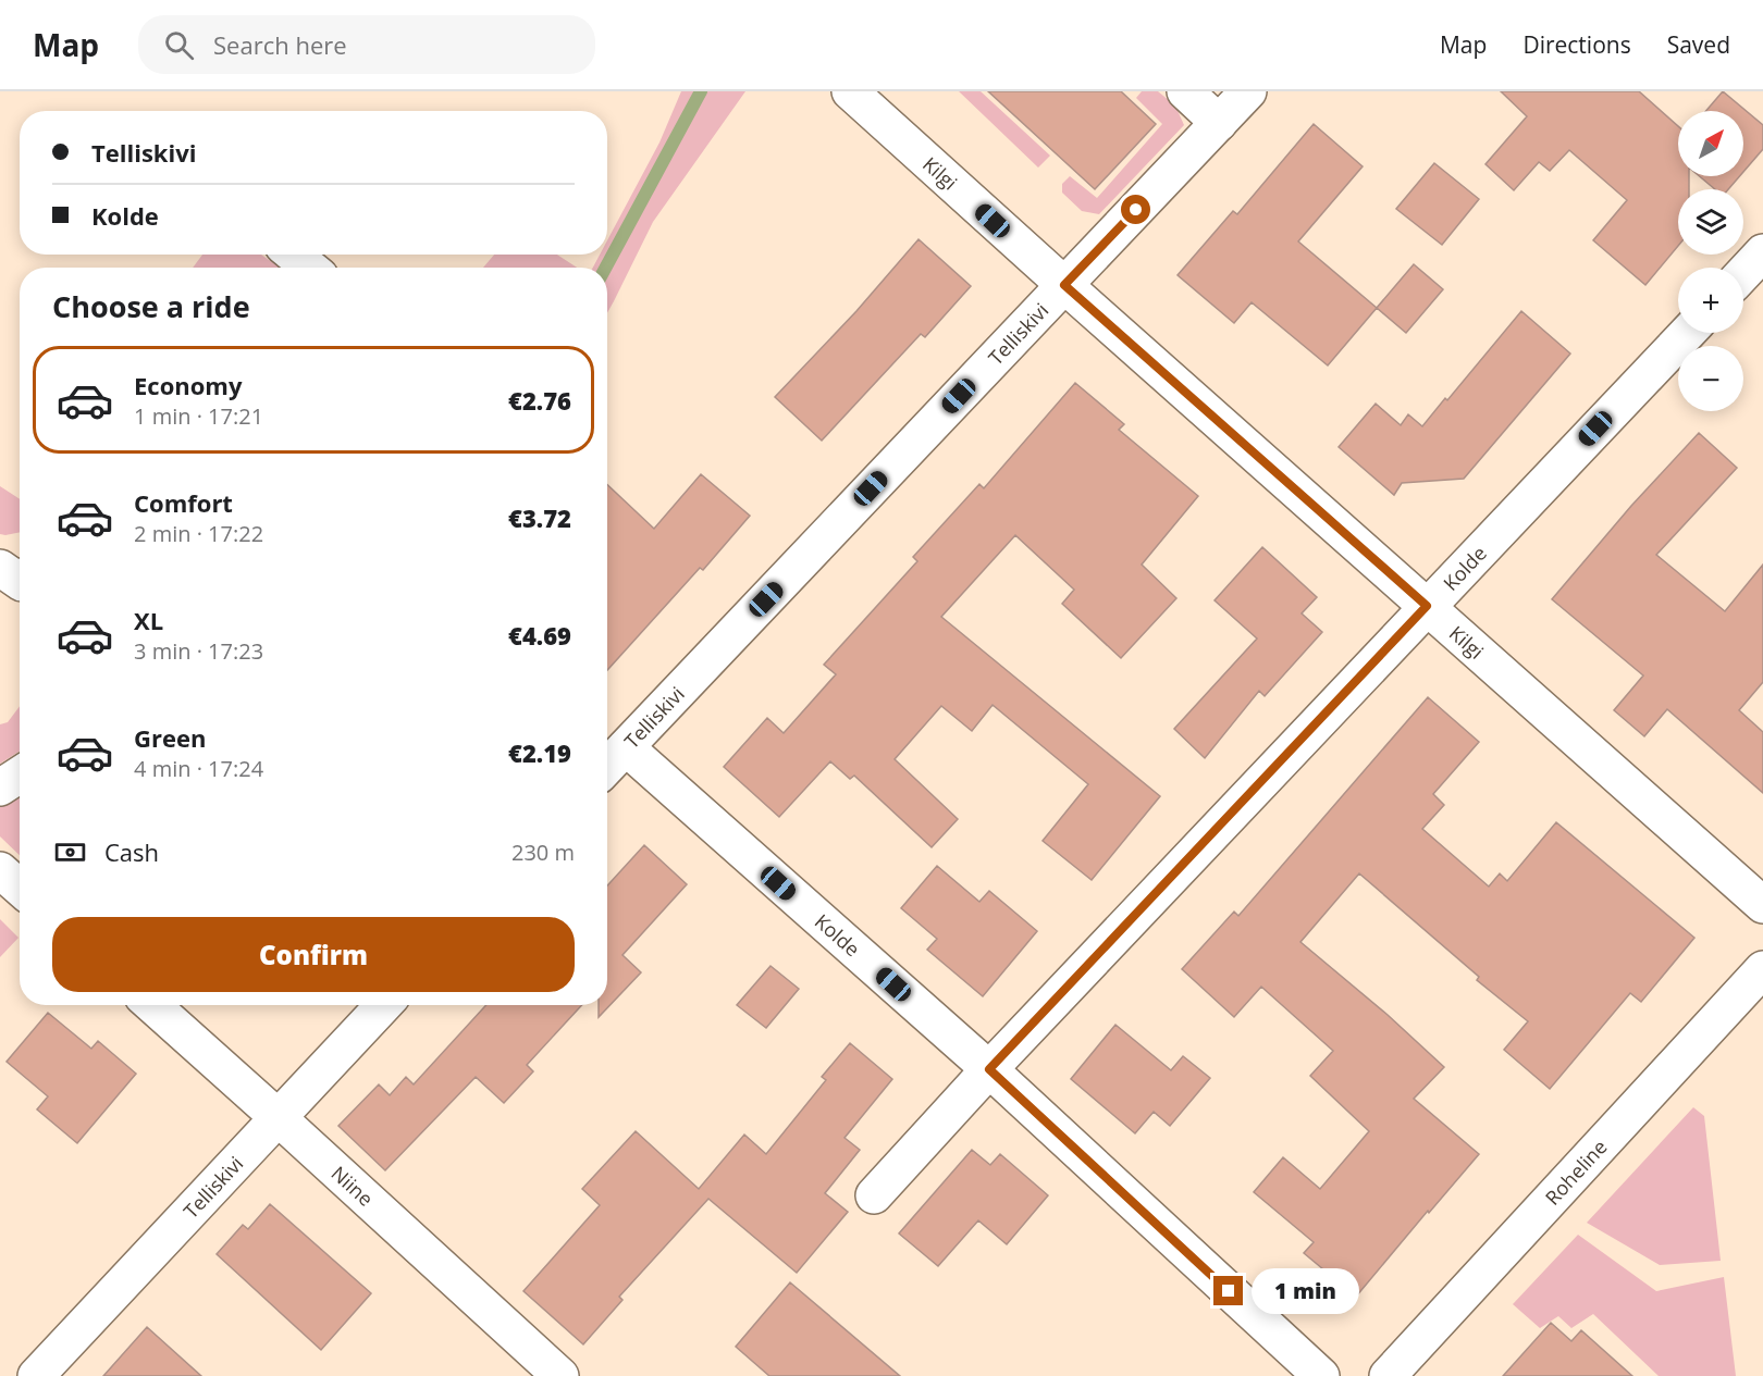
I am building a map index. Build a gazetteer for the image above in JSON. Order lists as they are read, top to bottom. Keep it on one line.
{"streets":{"street":["Kilgi","Telliskivi","Kolde","Roheline","Niine"]},"crossings":[["Kilgi","Telliskivi"],["Kilgi","Kolde"],["Telliskivi","Kolde"],["Telliskivi","Niine"]],"north":"top right","page":{"header":"Map","search":"Search here","nav":["Map","Directions","Saved"],"map_buttons":["+","−"],"banner":["Telliskivi","Kolde"],"heading":"Choose a ride","list":[{"name":"Economy","note":"1 min · 17:21","value":"€2.76"},{"name":"Comfort","note":"2 min · 17:22","value":"€3.72"},{"name":"XL","note":"3 min · 17:23","value":"€4.69"},{"name":"Green","note":"4 min · 17:24","value":"€2.19"}],"pay":["Cash","230 m"],"buttons":"Confirm","bubble":"1 min"}}
